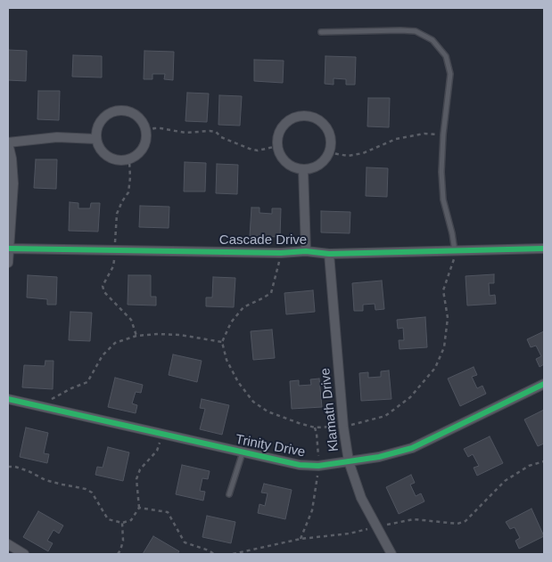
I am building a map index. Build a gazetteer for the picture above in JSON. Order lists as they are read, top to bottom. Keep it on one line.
{"streets":{"street":["Cascade Drive","Klamath Drive","Trinity Drive"]},"crossings":[["Cascade Drive","Klamath Drive"],["Klamath Drive","Trinity Drive"]]}
